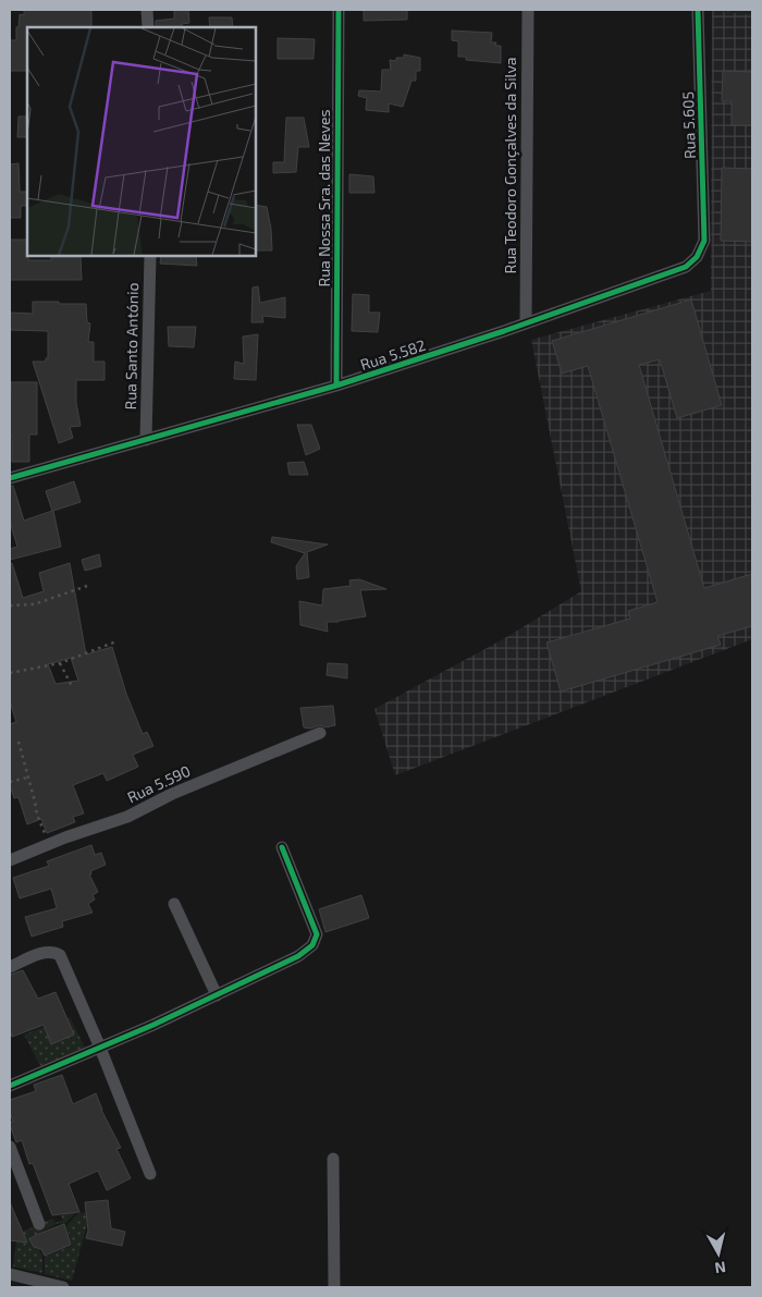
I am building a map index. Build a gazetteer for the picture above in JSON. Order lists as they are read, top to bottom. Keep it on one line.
{"streets":{"street":["Rua 5.605","Rua Teodoro Gonçalves da Silva","Rua Nossa Sra. das Neves","Rua Santo António","Rua 5.582","Rua 5.590"]},"crossings":[["Rua 5.605","Rua 5.582"],["Rua Teodoro Gonçalves da Silva","Rua 5.582"],["Rua Nossa Sra. das Neves","Rua 5.582"],["Rua Santo António","Rua 5.582"]],"north":"bottom"}
